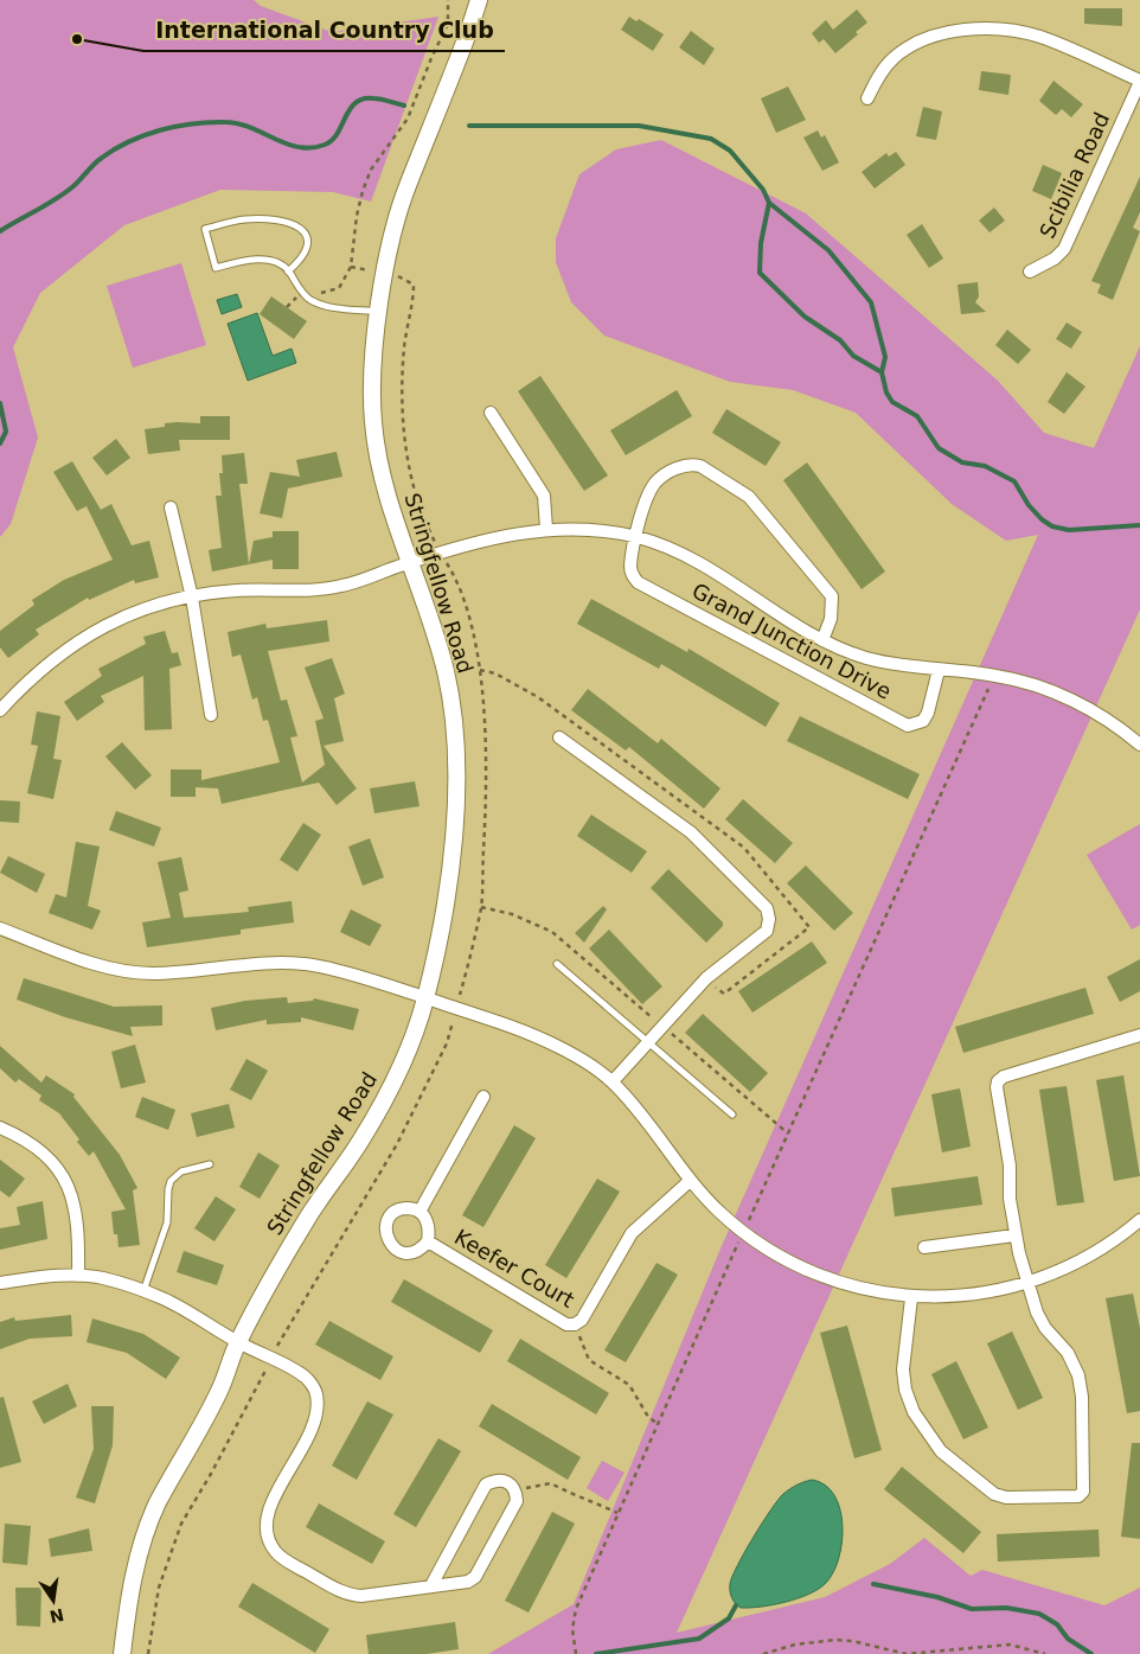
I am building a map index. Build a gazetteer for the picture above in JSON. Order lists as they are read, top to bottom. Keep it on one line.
{"streets":{"main road":["Stringfellow Road"],"street":["Scibilia Road","Grand Junction Drive","Keefer Court"]},"places":["International Country Club"],"north":"bottom"}
